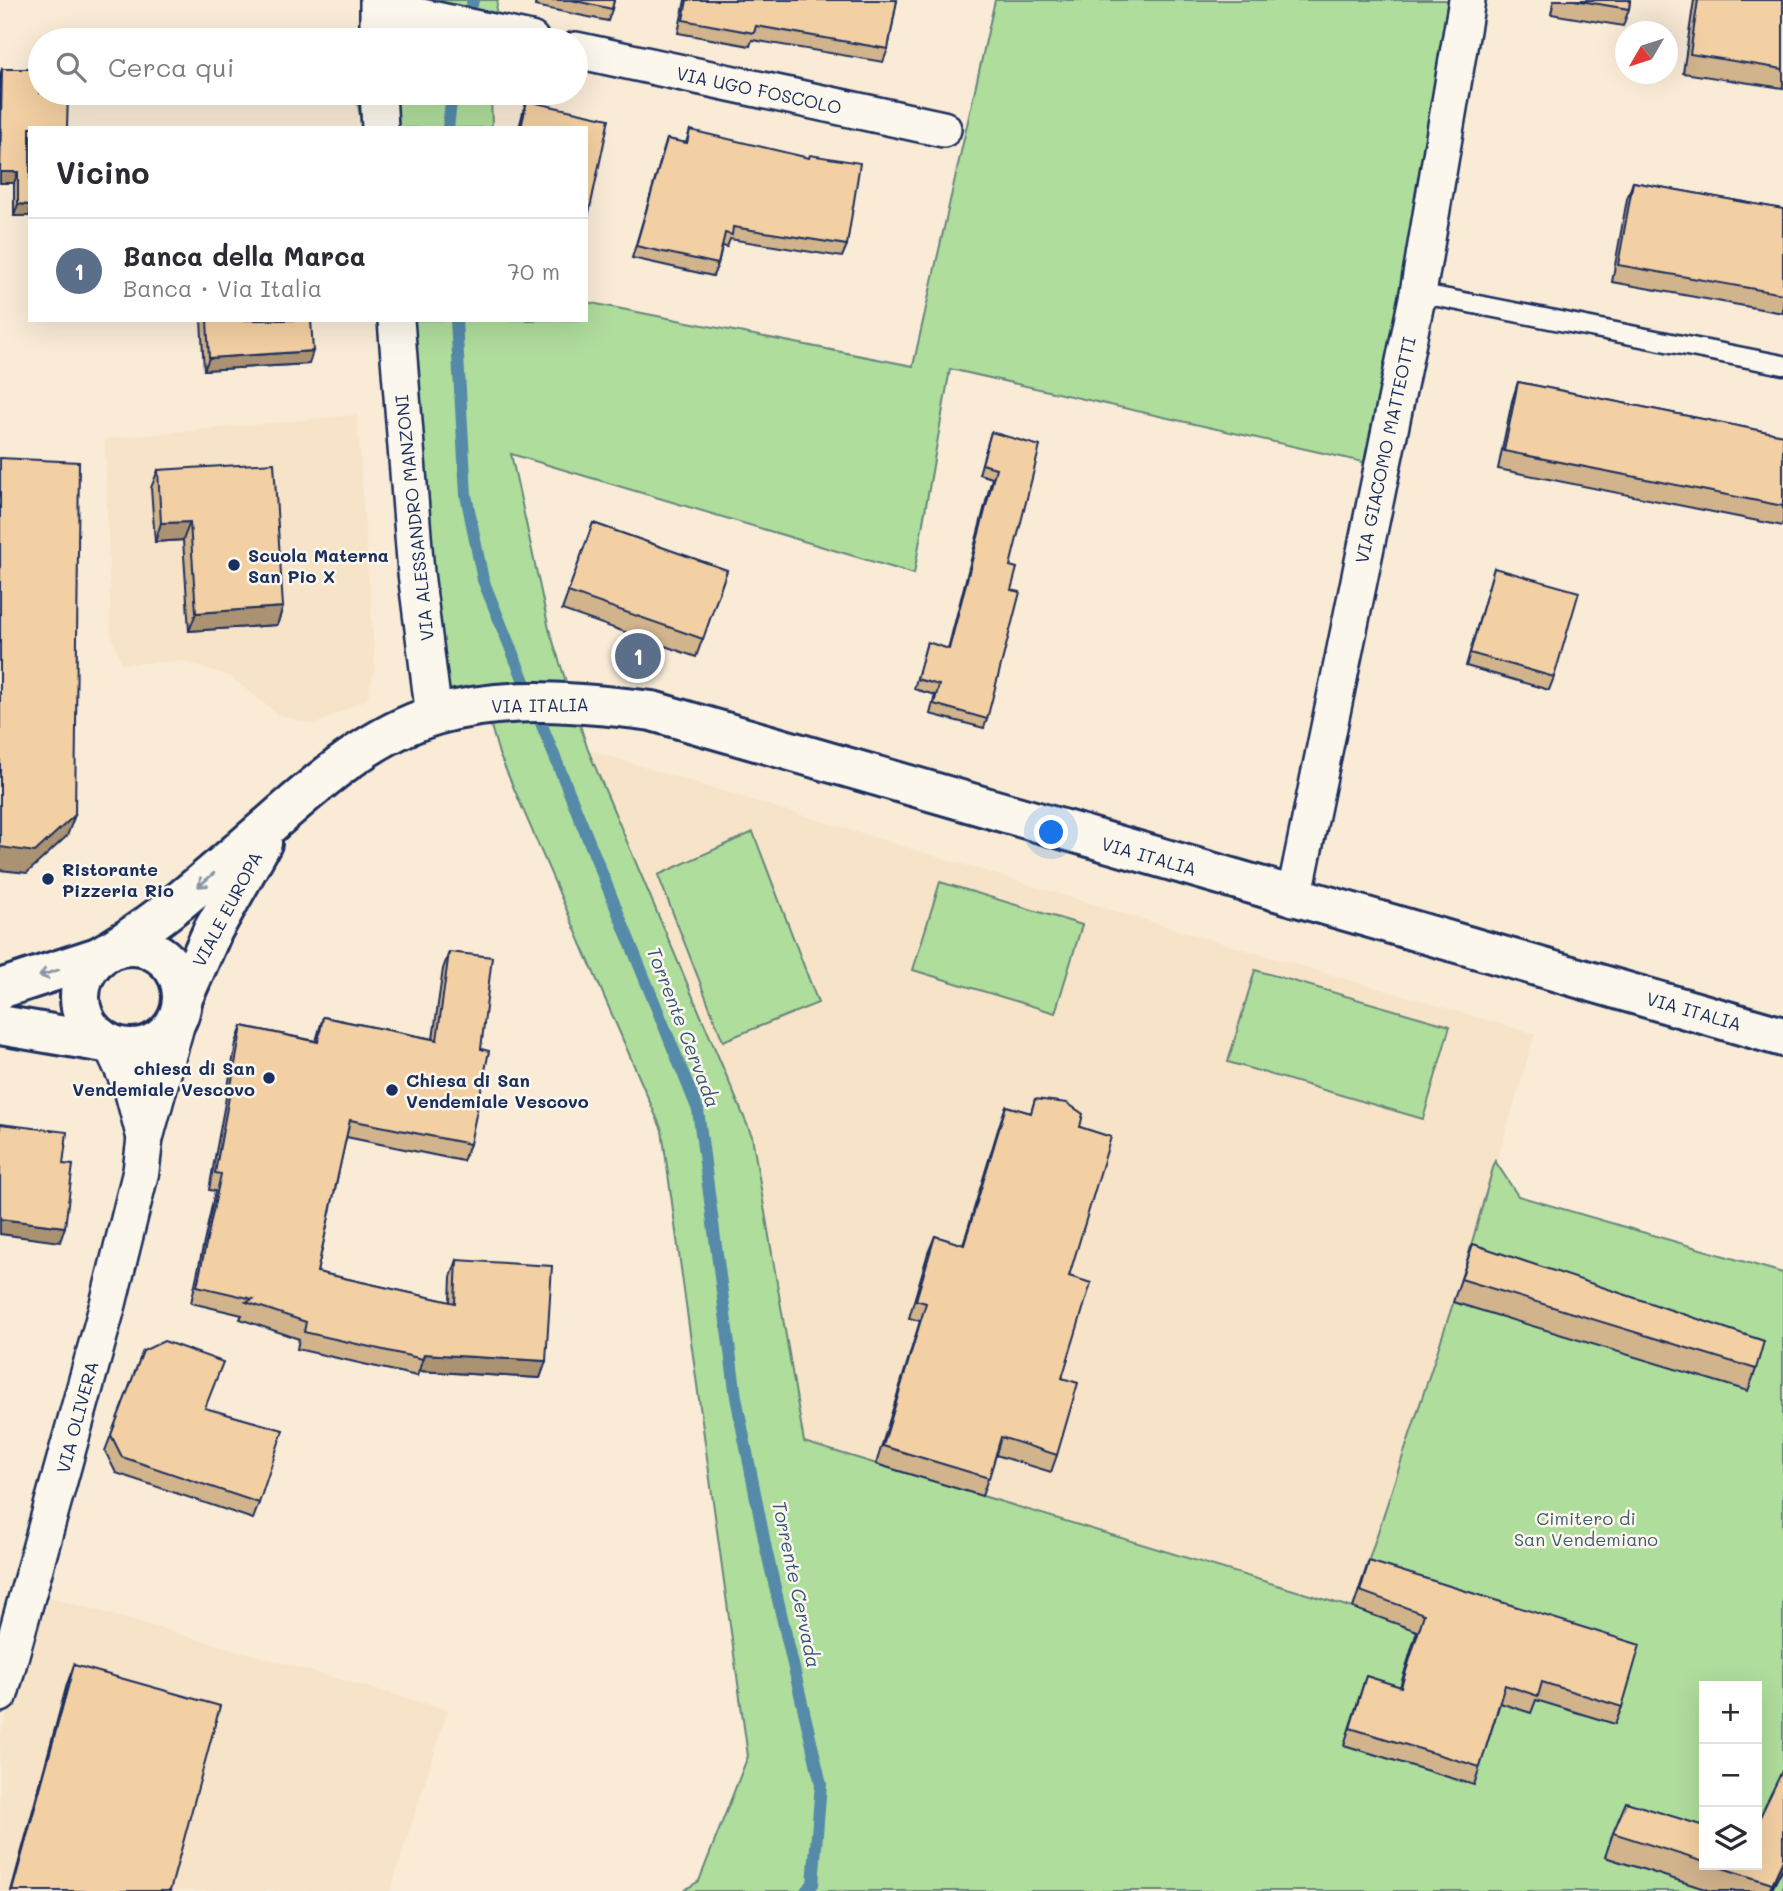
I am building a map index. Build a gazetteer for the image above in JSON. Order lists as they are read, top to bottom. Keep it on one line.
{"streets":{"street":["VIA UGO FOSCOLO","VIA GIACOMO MATTEOTTI","VIA ALESSANDRO MANZONI","VIA ITALIA","VIALE EUROPA","VIA OLIVERA"]},"crossings":[["VIA GIACOMO MATTEOTTI","VIA ITALIA"],["VIA ALESSANDRO MANZONI","VIA ITALIA"],["VIA ITALIA","VIALE EUROPA"],["VIALE EUROPA","VIA OLIVERA"]],"one_way":["VIALE EUROPA"],"water":["Torrente Cervada"],"parks":["Cimitero di San Vendemiano"],"places":["Scuola Materna San Pio X","Ristorante Pizzeria Rio","chiesa di San Vendemiale Vescovo","Chiesa di San Vendemiale Vescovo"],"north":"bottom left","page":{"search":"Cerca qui","heading":"Vicino","list":[{"mark":"1","name":"Banca della Marca","note":"Banca · Via Italia","value":"70 m"}],"pins":"1","map_buttons":["+","−"]}}
